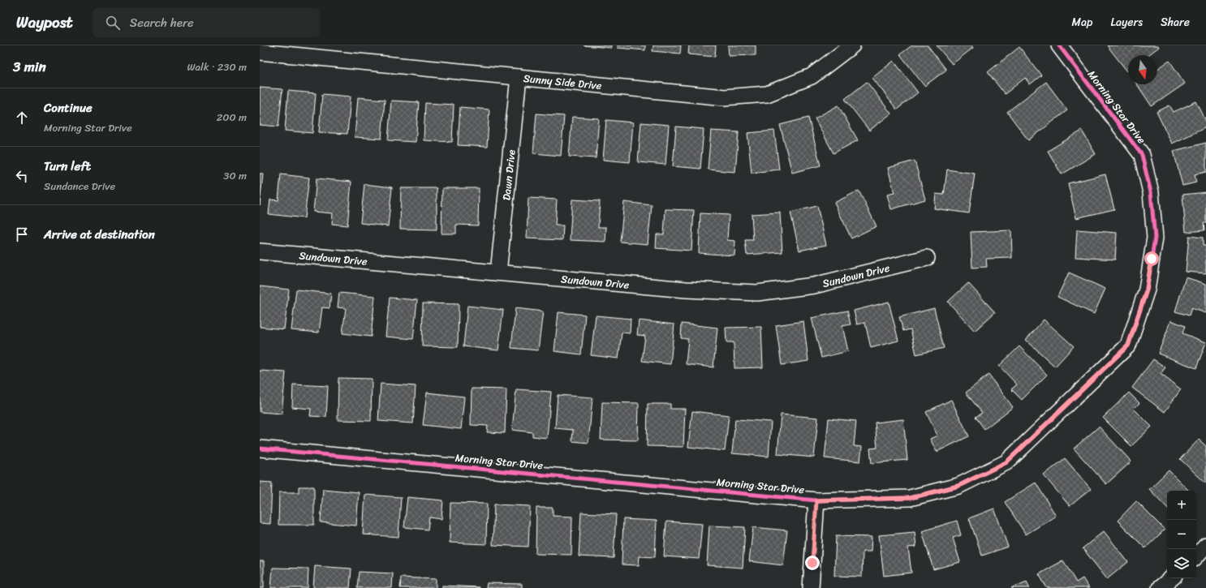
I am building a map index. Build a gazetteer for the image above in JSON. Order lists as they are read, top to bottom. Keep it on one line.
{"streets":{"street":["Sunny Side Drive","Morning Star Drive","Dawn Drive","Sundown Drive"]},"crossings":[["Sunny Side Drive","Dawn Drive"],["Dawn Drive","Sundown Drive"]],"north":"bottom","page":{"header":"Waypost","search":"Search here","nav":["Map","Layers","Share"],"heading":["3 min","Walk · 230 m"],"list":[["Continue","Morning Star Drive","200 m"],["Turn left","Sundance Drive","30 m"],"Arrive at destination"],"map_buttons":["+","−"]}}
